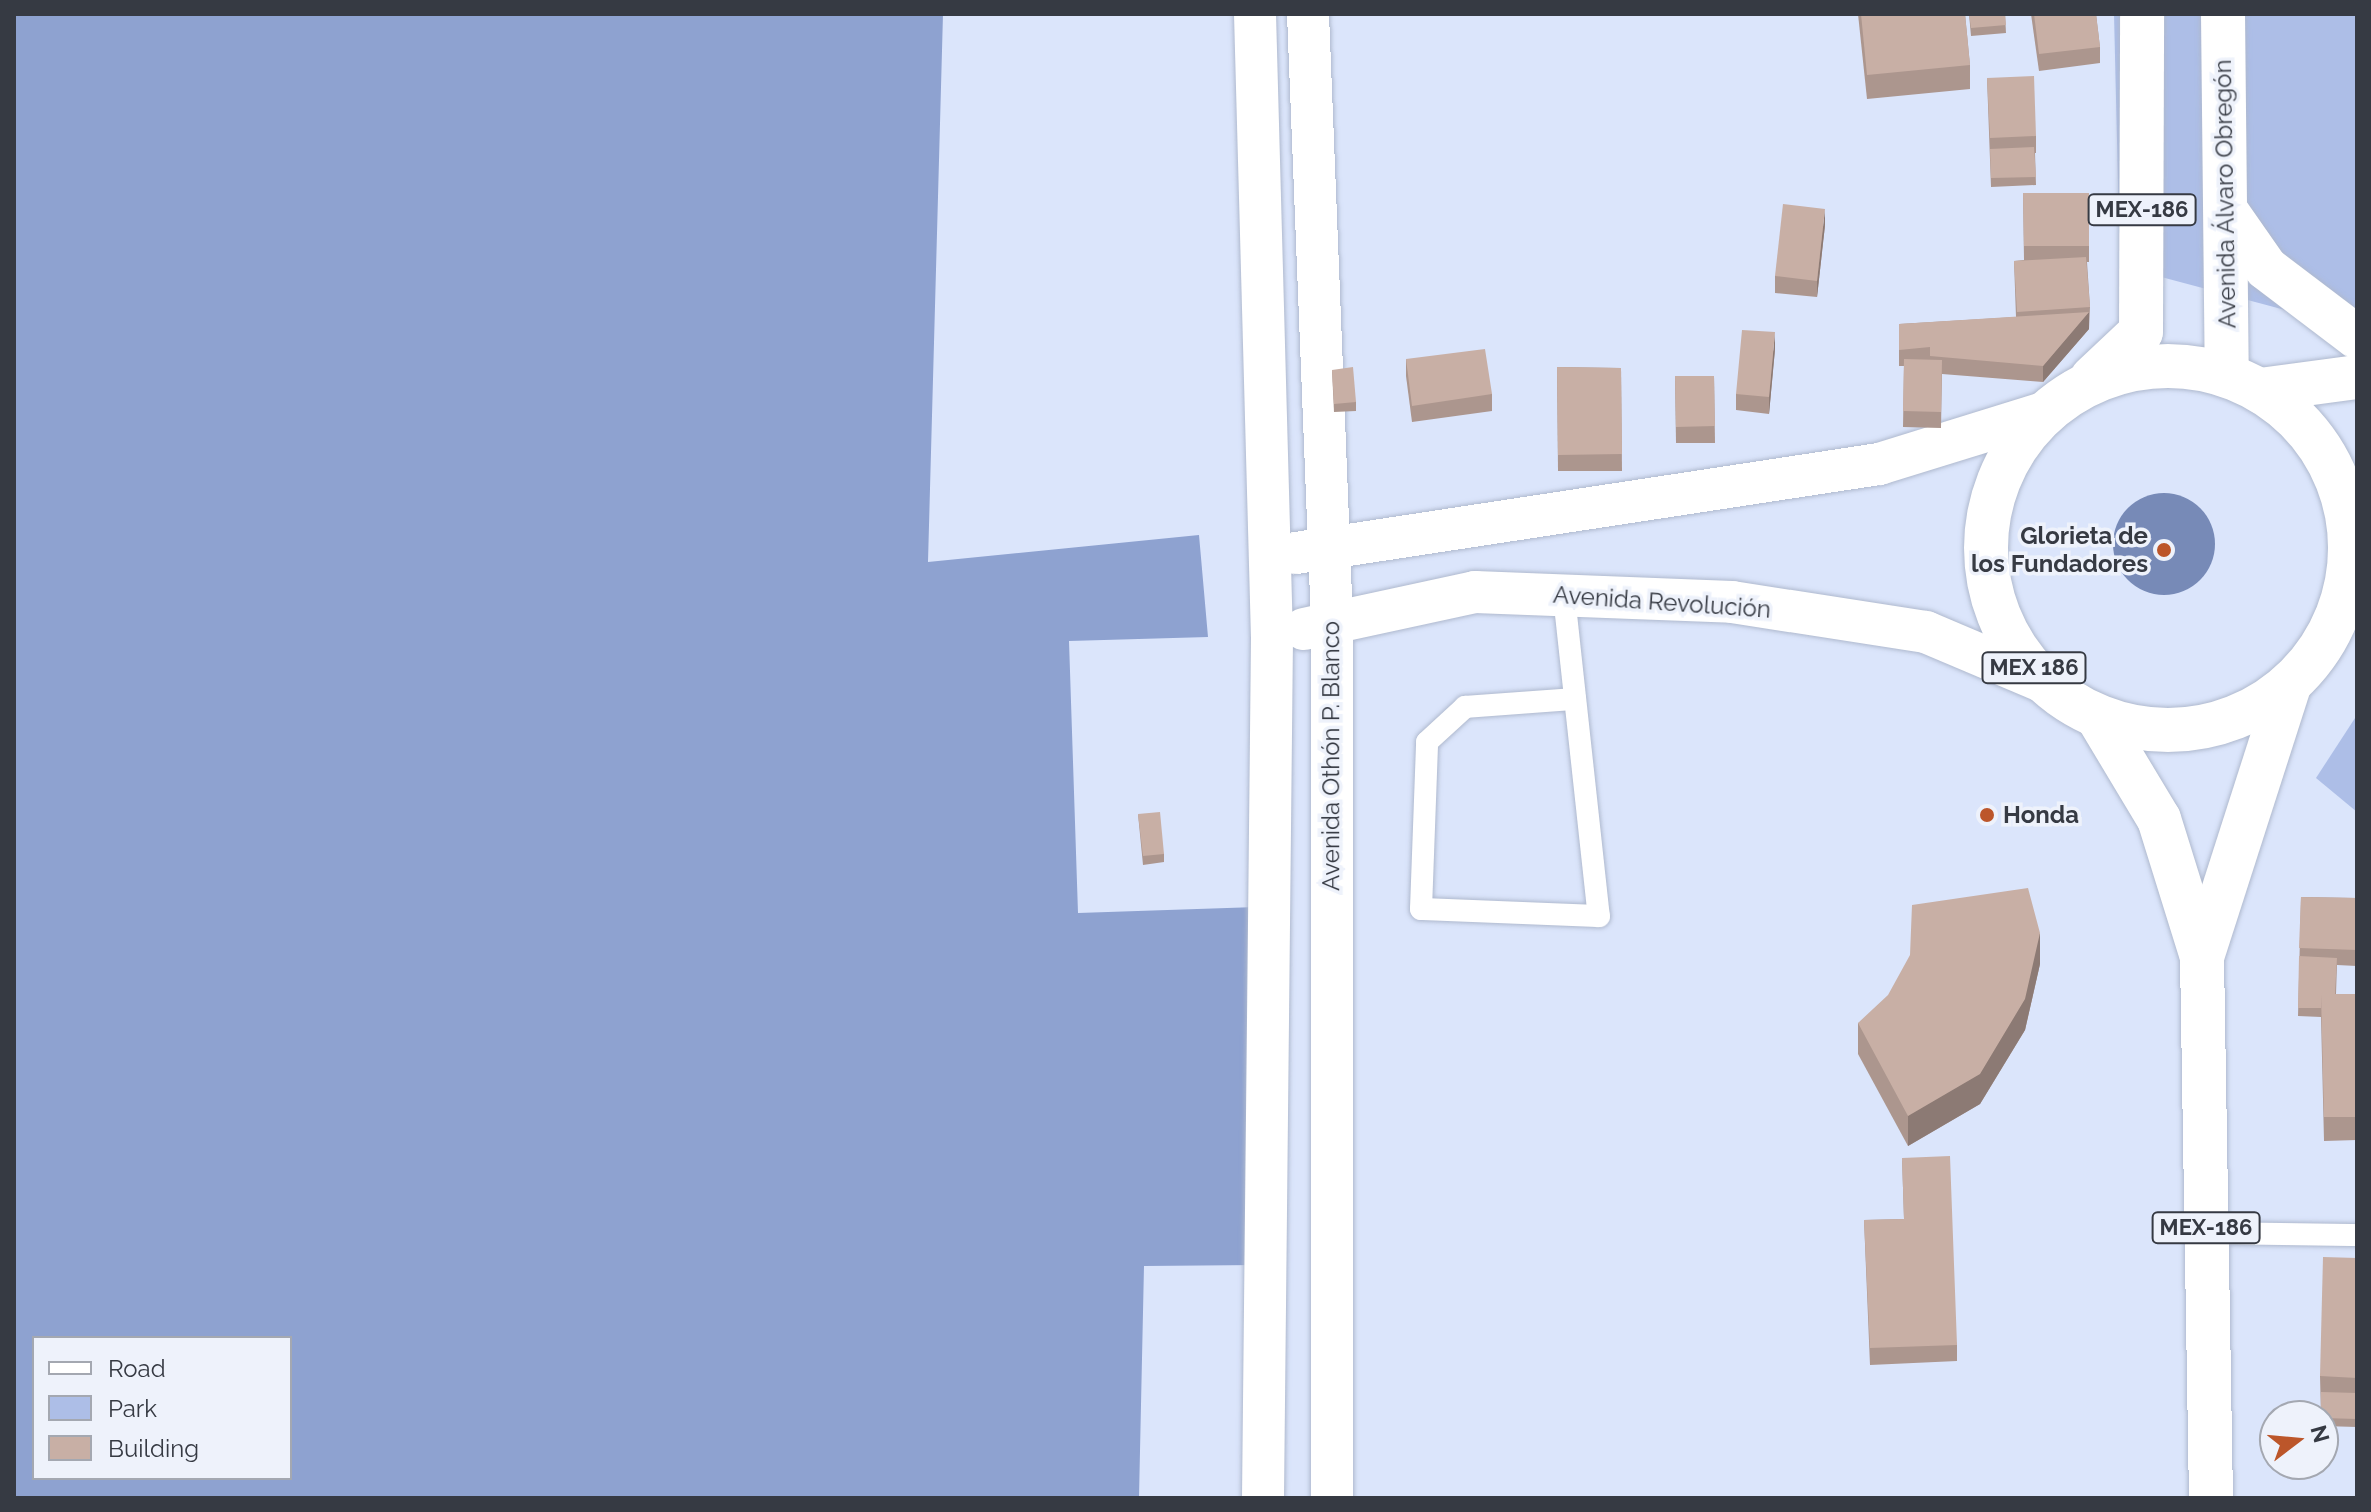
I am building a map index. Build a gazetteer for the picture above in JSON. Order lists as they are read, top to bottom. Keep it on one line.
{"streets":{"main road":["Avenida Álvaro Obregón","MEX-186","MEX 186"],"street":["Avenida Revolución","Avenida Othón P. Blanco"]},"crossings":[["Avenida Álvaro Obregón","MEX 186"],["MEX-186","MEX 186"],["Avenida Revolución","MEX 186"],["Avenida Revolución","Avenida Othón P. Blanco"]],"places":["Glorieta de los Fundadores","Honda"],"legend":["Road","Park","Building"],"north":"right"}
